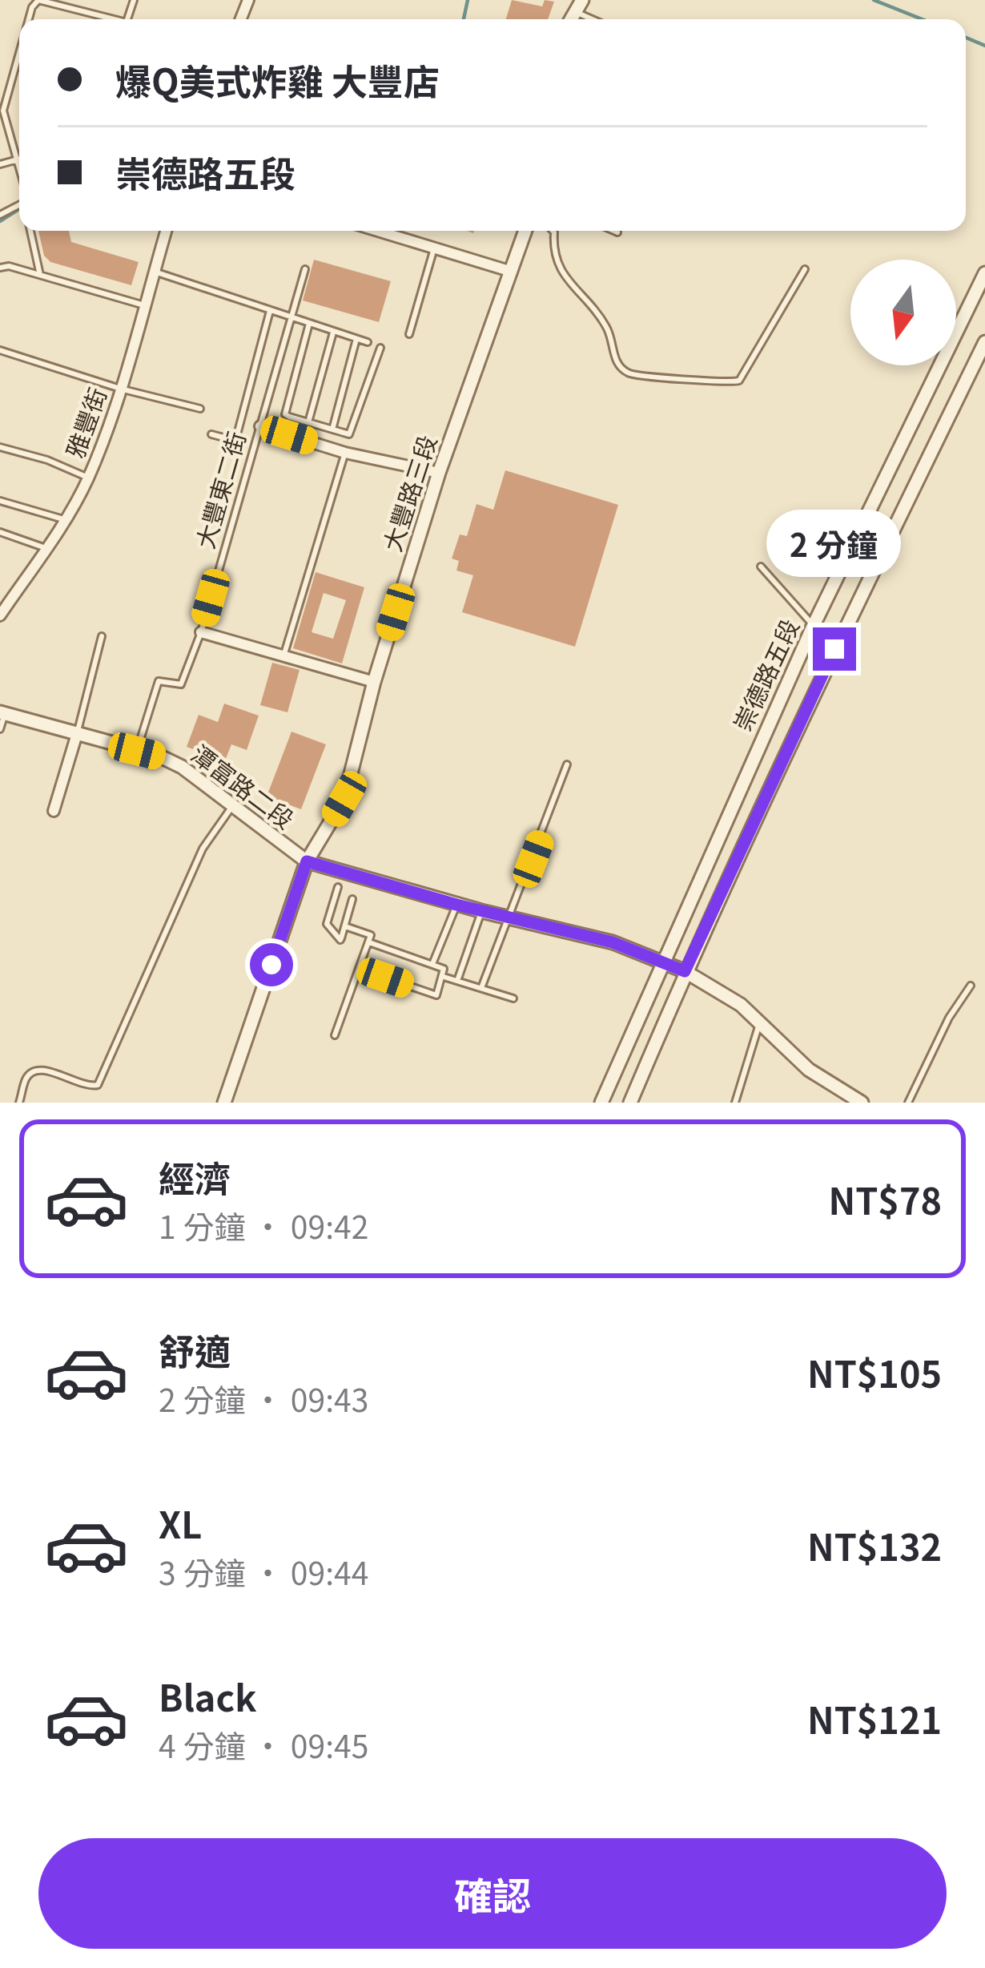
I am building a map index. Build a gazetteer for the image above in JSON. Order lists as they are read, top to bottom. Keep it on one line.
{"streets":{"street":["雅豐街","大豐路三段","崇德路五段","潭富路二段"],"lane":["大豐東二街"]},"crossings":[["大豐東二街","潭富路二段"],["大豐路三段","潭富路二段"],["崇德路五段","潭富路二段"]],"north":"bottom","page":{"banner":["爆Q美式炸雞 大豐店","崇德路五段"],"bubble":"2 分鐘","list":[{"name":"經濟","note":"1 分鐘 · 09:42","value":"NT$78"},{"name":"舒適","note":"2 分鐘 · 09:43","value":"NT$105"},{"name":"XL","note":"3 分鐘 · 09:44","value":"NT$132"},{"name":"Black","note":"4 分鐘 · 09:45","value":"NT$121"}],"buttons":"確認"}}
